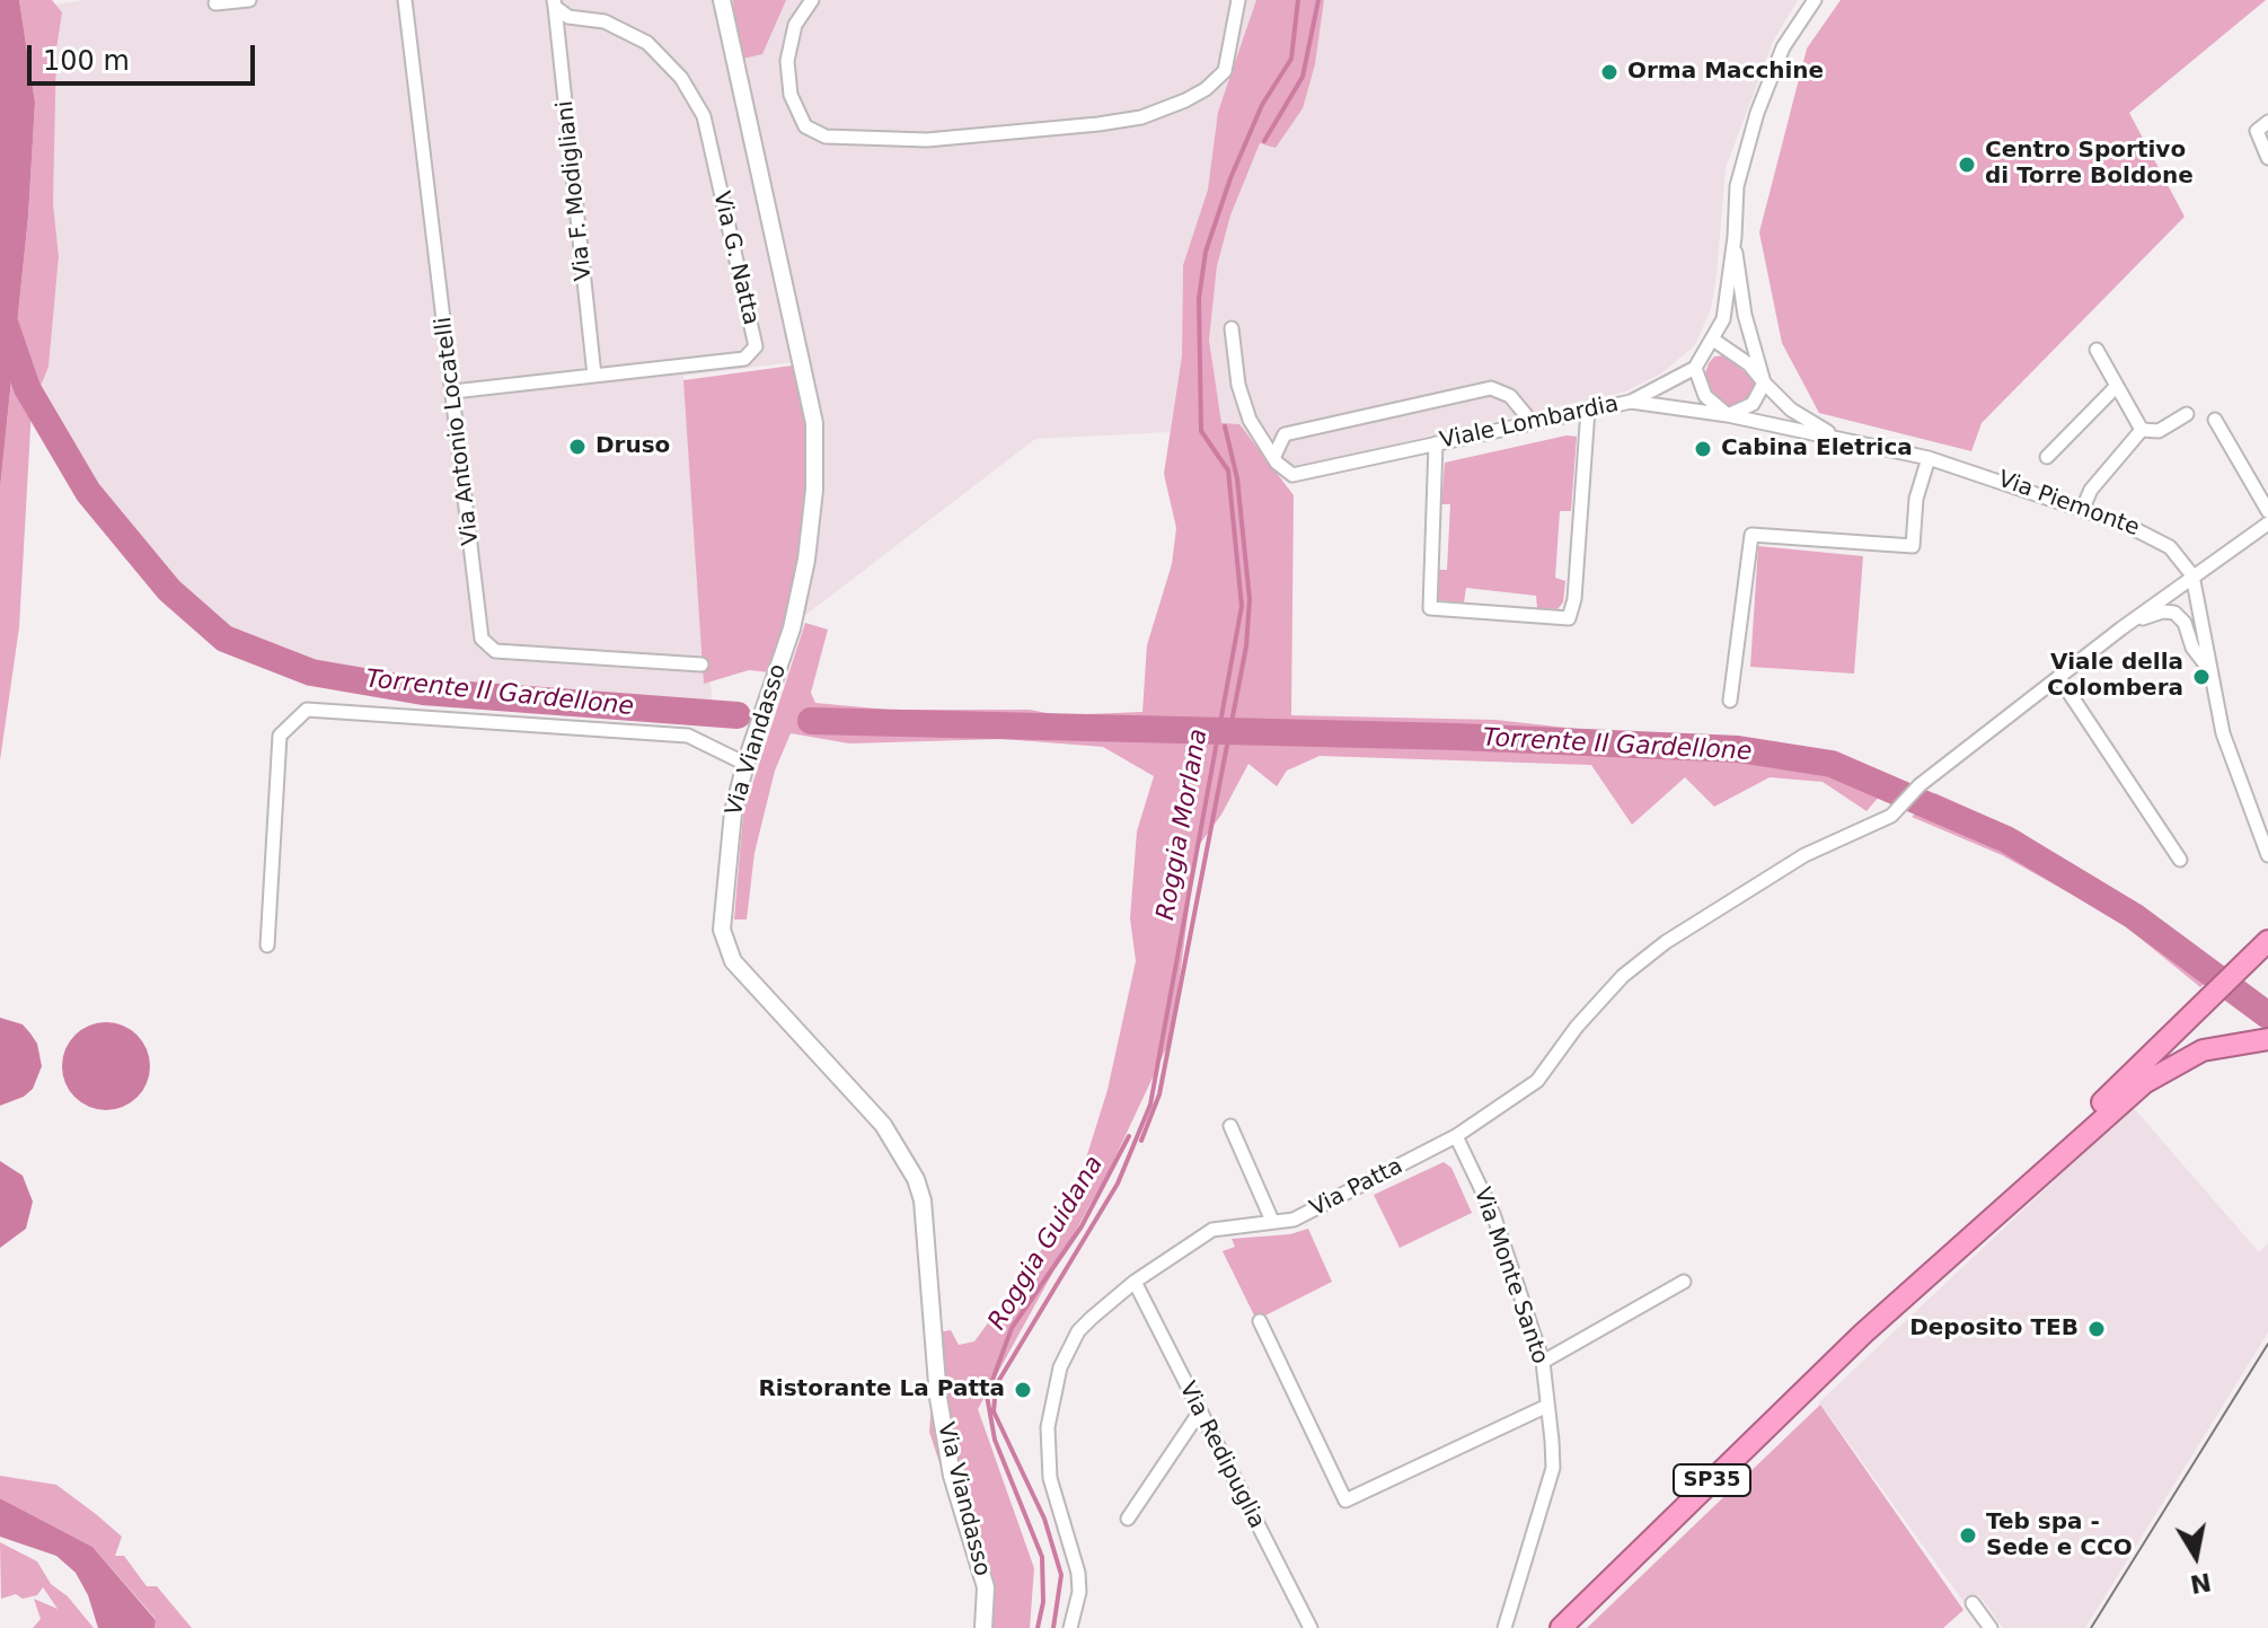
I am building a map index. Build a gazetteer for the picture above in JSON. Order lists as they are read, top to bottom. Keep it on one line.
{"streets":{"highway":["SP35"],"street":["Via F. Modigliani","Via G. Natta","Viale Lombardia","Via Antonio Locatelli","Via Piemonte","Via Viandasso","Via Patta","Via Monte Santo","Via Redipuglia"]},"crossings":[["Via F. Modigliani","Via G. Natta"],["Via G. Natta","Via Antonio Locatelli"],["Viale Lombardia","Via Piemonte"],["Via Patta","Via Monte Santo"],["Via Patta","Via Redipuglia"]],"water":["Torrente Il Gardellone","Roggia Morlana","Roggia Guidana"],"places":["Orma Macchine","Centro Sportivo di Torre Boldone","Druso","Cabina Eletrica","Viale della Colombera","Deposito TEB","Ristorante La Patta","Teb spa - Sede e CCO"],"scale_bar":"100 m","north":"bottom"}
